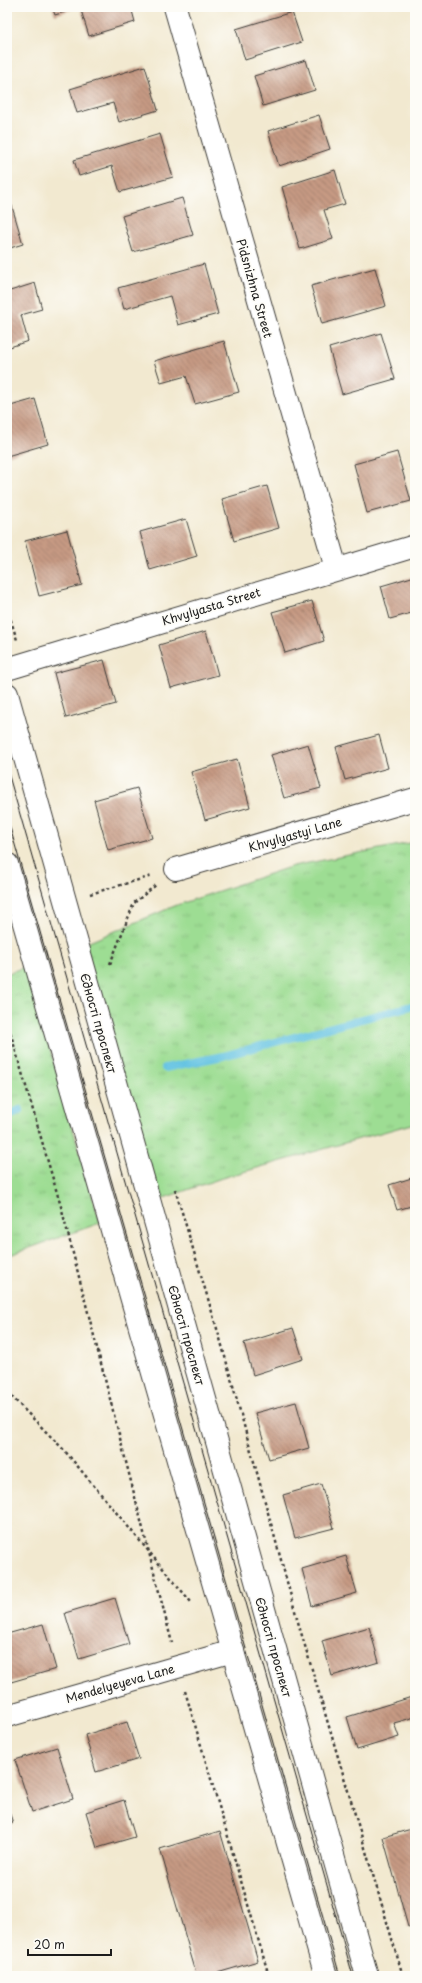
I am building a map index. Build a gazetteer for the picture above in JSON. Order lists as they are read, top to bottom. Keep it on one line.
{"streets":{"main road":["Pidsnizhna Street","Khvylyasta Street","Khvylyastyi Lane","Єдності проспект","Mendelyeyeva Lane"]},"crossings":[["Pidsnizhna Street","Khvylyasta Street"]],"scale_bar":"20 m"}
